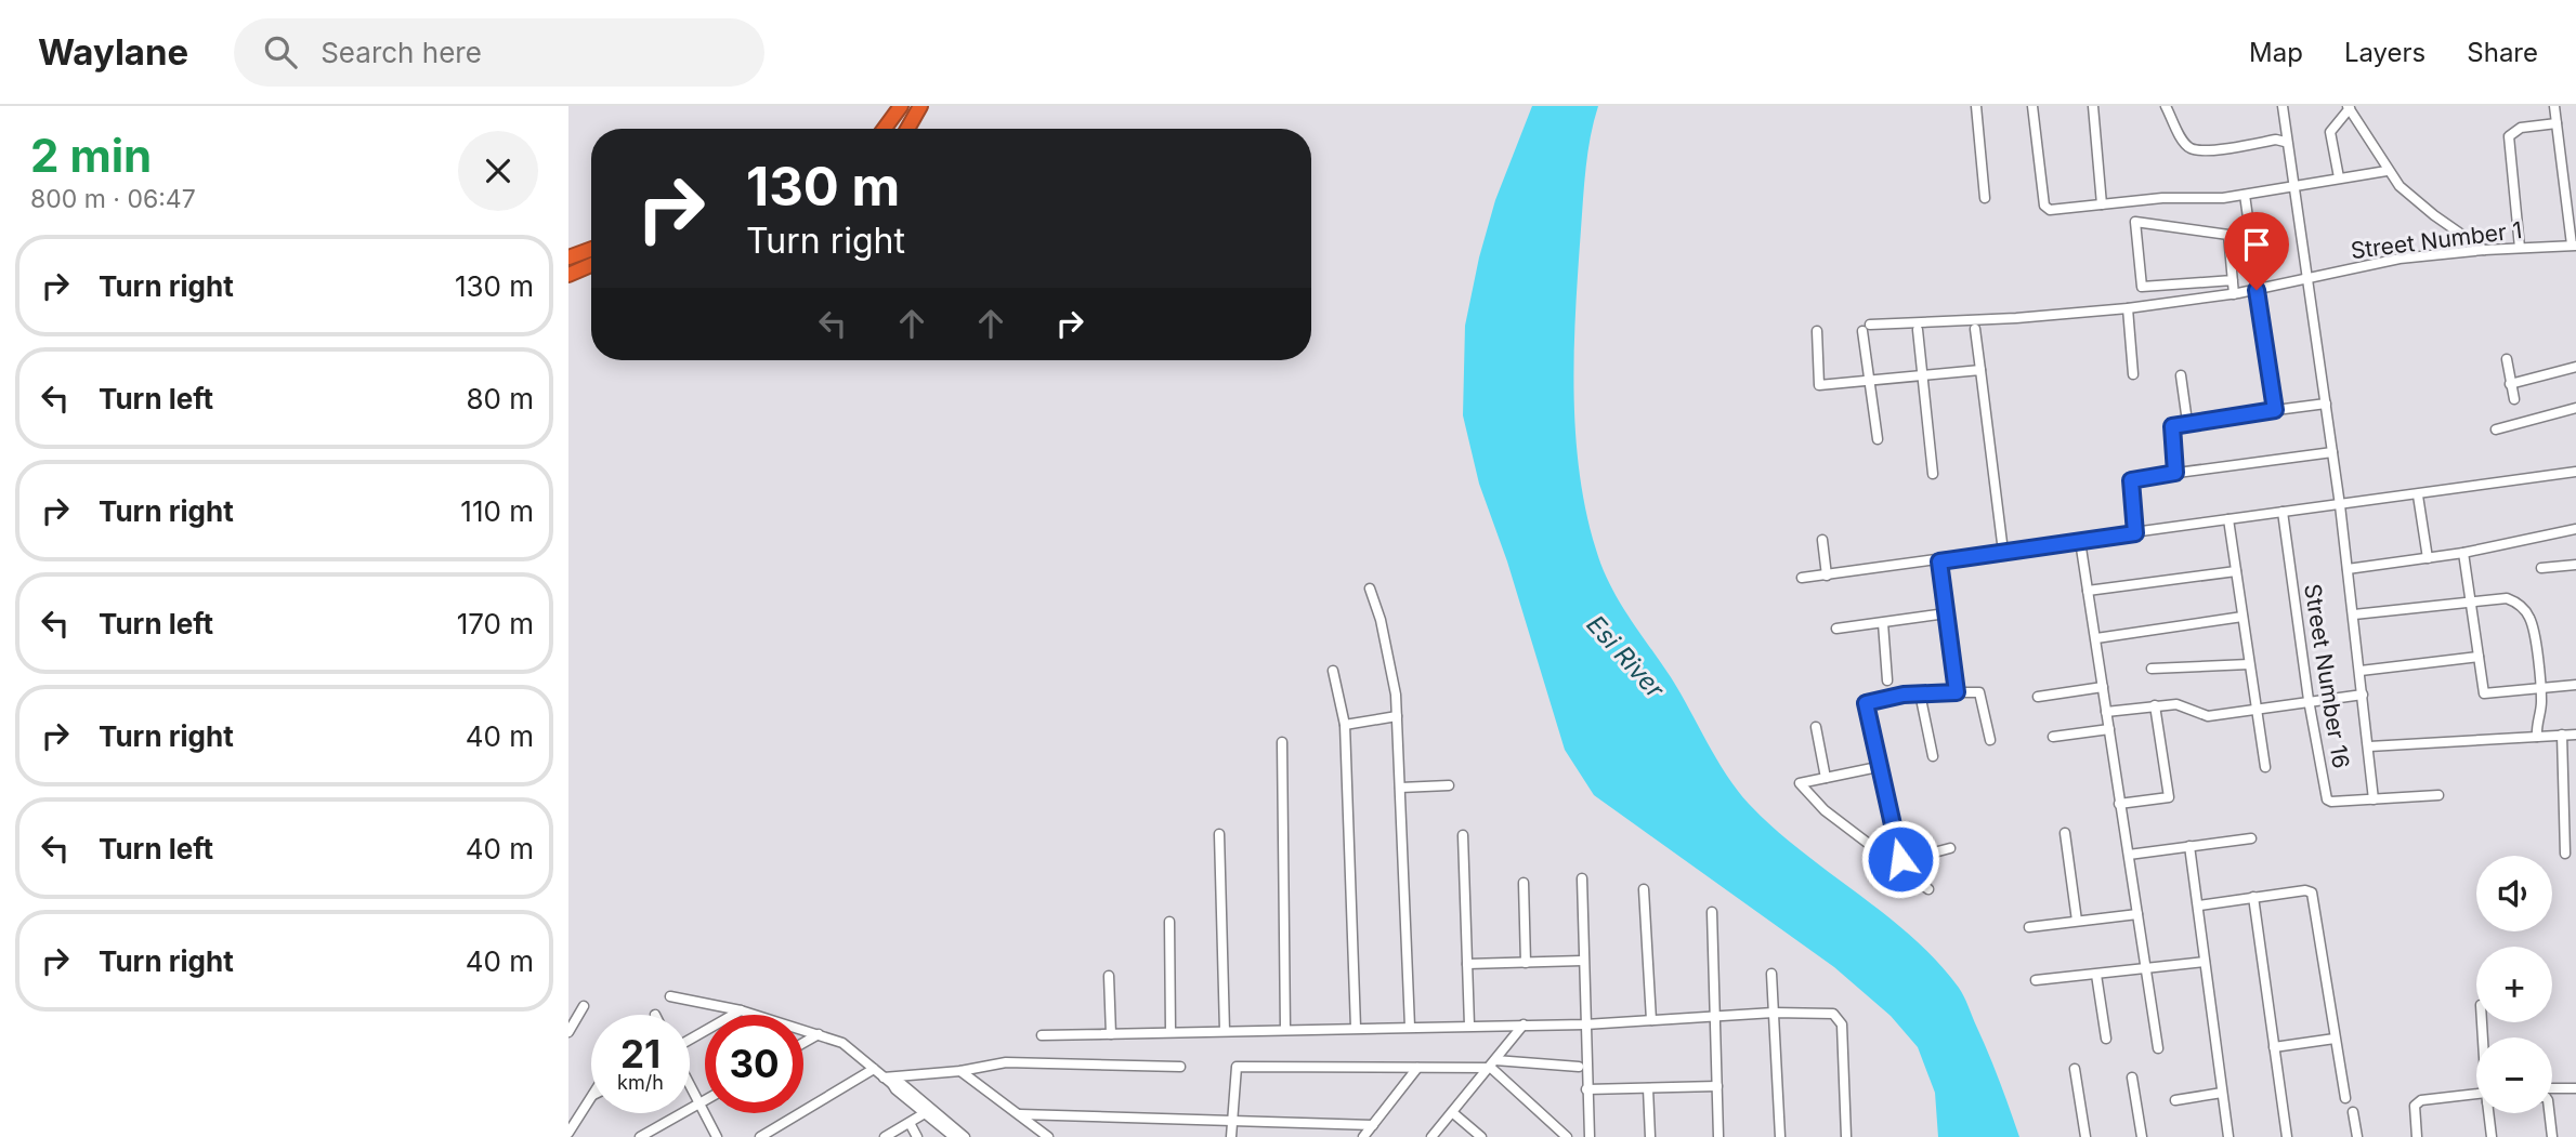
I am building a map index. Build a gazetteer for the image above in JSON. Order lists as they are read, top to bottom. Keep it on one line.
{"streets":{"street":["Street Number 1","Street Number 16"]},"water":["Esi River"],"page":{"header":"Waylane","search":"Search here","nav":["Map","Layers","Share"],"heading":["2 min","800 m · 06:47"],"turn":["130 m","Turn right"],"list":[{"name":"Turn right","value":"130 m"},{"name":"Turn left","value":"80 m"},{"name":"Turn right","value":"110 m"},{"name":"Turn left","value":"170 m"},{"name":"Turn right","value":"40 m"},{"name":"Turn left","value":"40 m"},{"name":"Turn right","value":"40 m"}],"map_buttons":["+","−"],"speed":"21 km/h","limit":"30"}}
